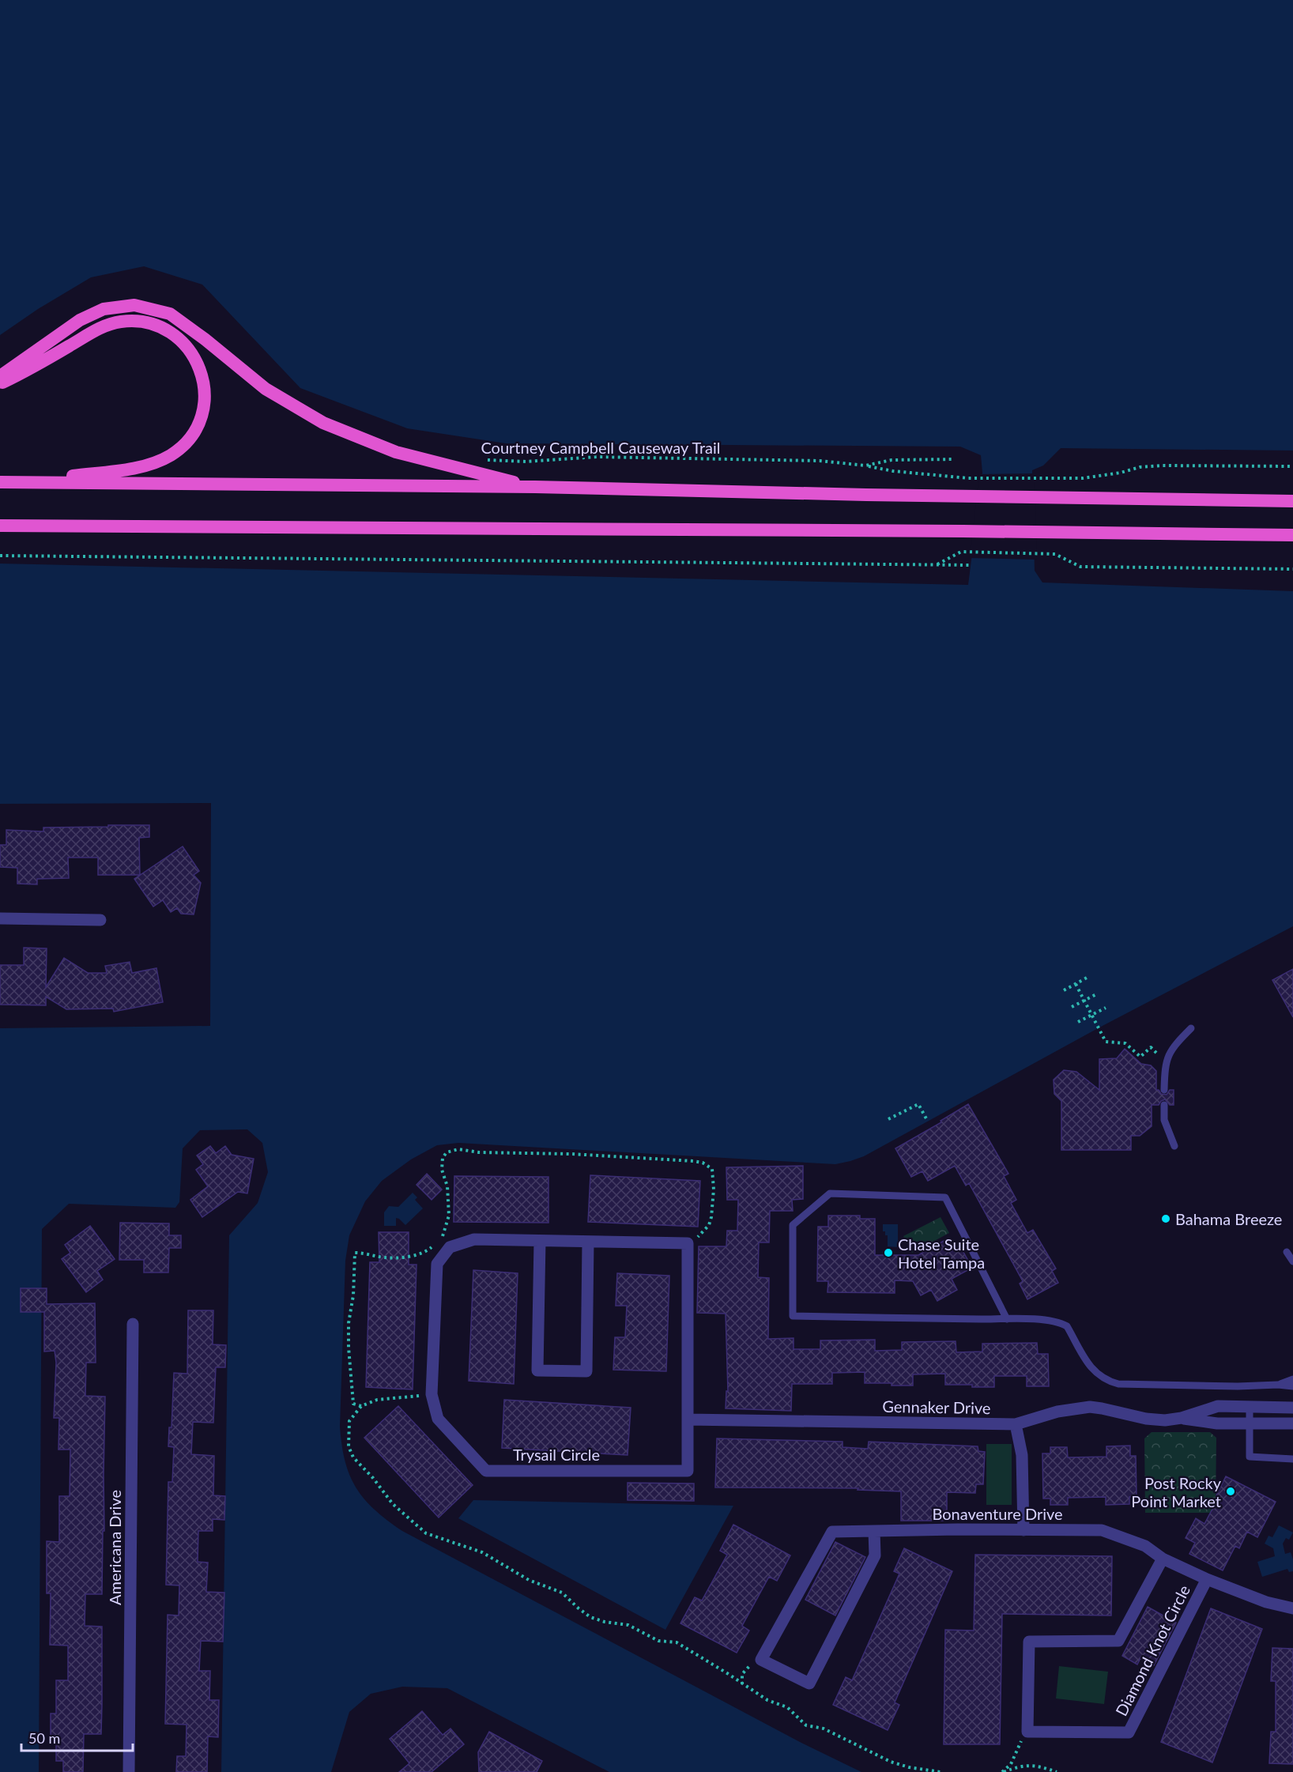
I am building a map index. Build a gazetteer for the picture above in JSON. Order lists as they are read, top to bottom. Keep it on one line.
{"streets":{"street":["Gennaker Drive","Trysail Circle","Bonaventure Drive","Americana Drive","Diamond Knot Circle"],"path":["Courtney Campbell Causeway Trail"]},"crossings":[["Gennaker Drive","Trysail Circle"],["Bonaventure Drive","Diamond Knot Circle"]],"places":["Bahama Breeze","Chase Suite Hotel Tampa","Post Rocky Point Market"],"scale_bar":"50 m"}
